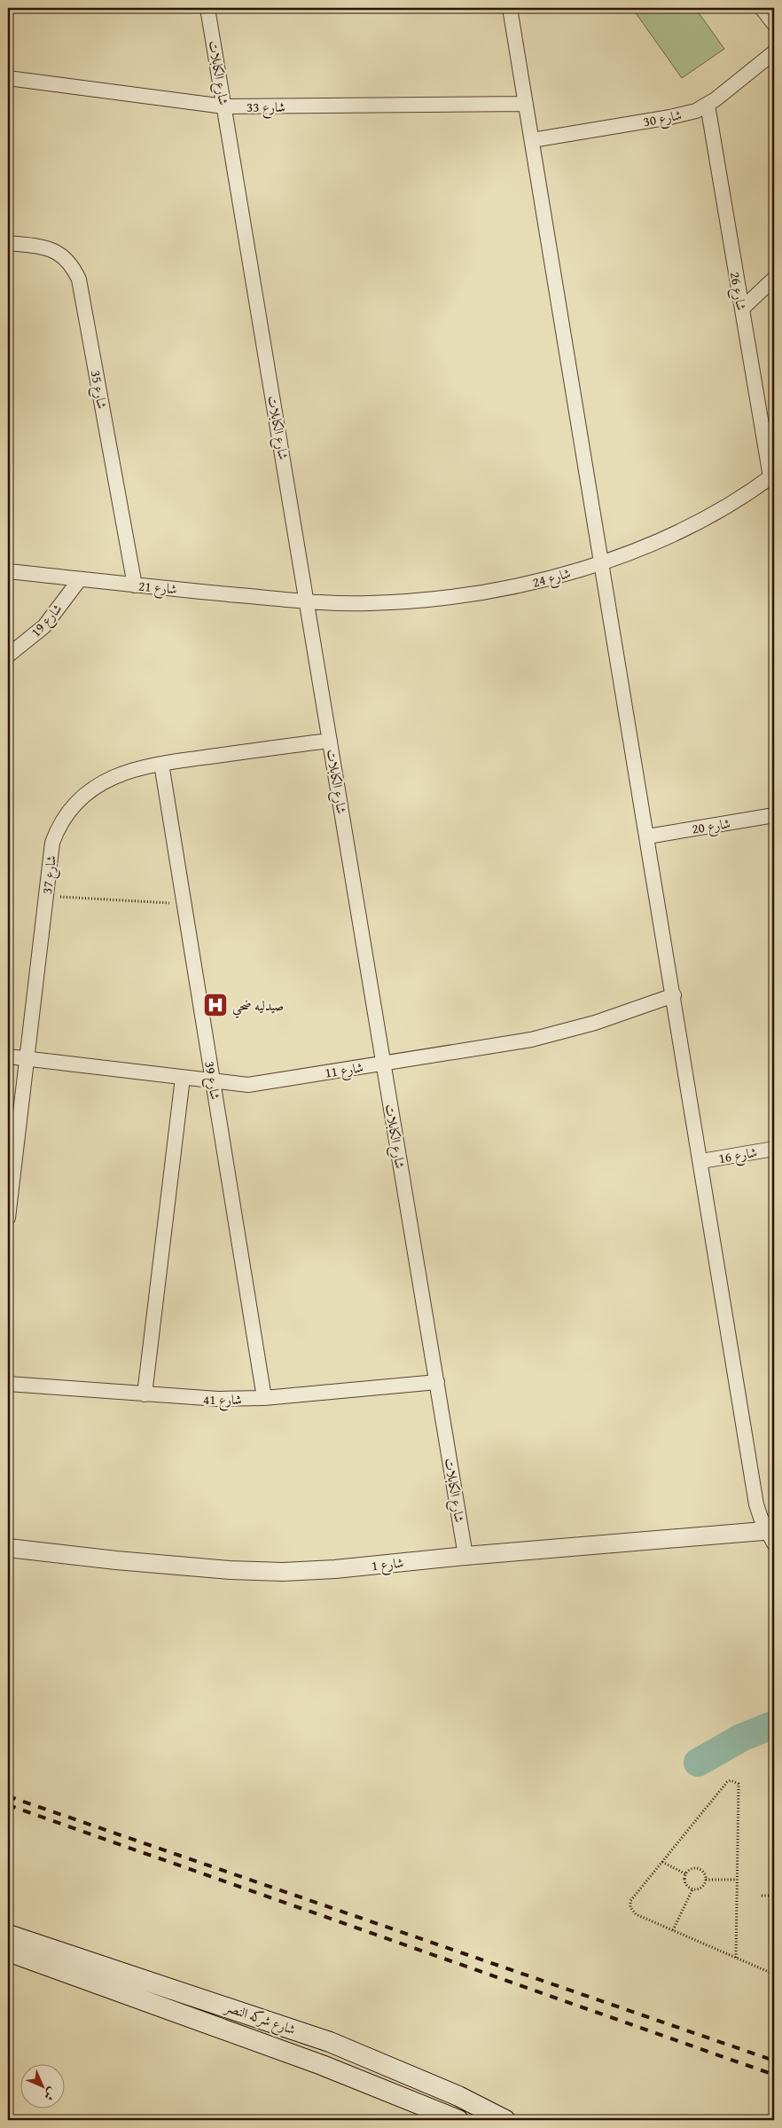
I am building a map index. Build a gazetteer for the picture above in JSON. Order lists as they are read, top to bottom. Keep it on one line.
{"streets":{"main road":["شارع شركه النصر"],"street":["شارع الكابلات","شارع 33","شارع 30","شارع 26","شارع 35","شارع 24","شارع 21","شارع 19","شارع 20","شارع 37","شارع 11","شارع 39","شارع 16","شارع 41","شارع 1"]},"crossings":[["شارع الكابلات","شارع 33"],["شارع الكابلات","شارع 24"],["شارع الكابلات","شارع 21"],["شارع الكابلات","شارع 37"],["شارع الكابلات","شارع 11"],["شارع الكابلات","شارع 41"],["شارع الكابلات","شارع 1"],["شارع 30","شارع 26"],["شارع 26","شارع 24"],["شارع 35","شارع 21"],["شارع 24","شارع 21"],["شارع 21","شارع 19"],["شارع 37","شارع 11"],["شارع 37","شارع 39"],["شارع 11","شارع 39"],["شارع 39","شارع 41"]],"places":{"hospital":["صيدليه ضحي"]},"north":"bottom right"}
